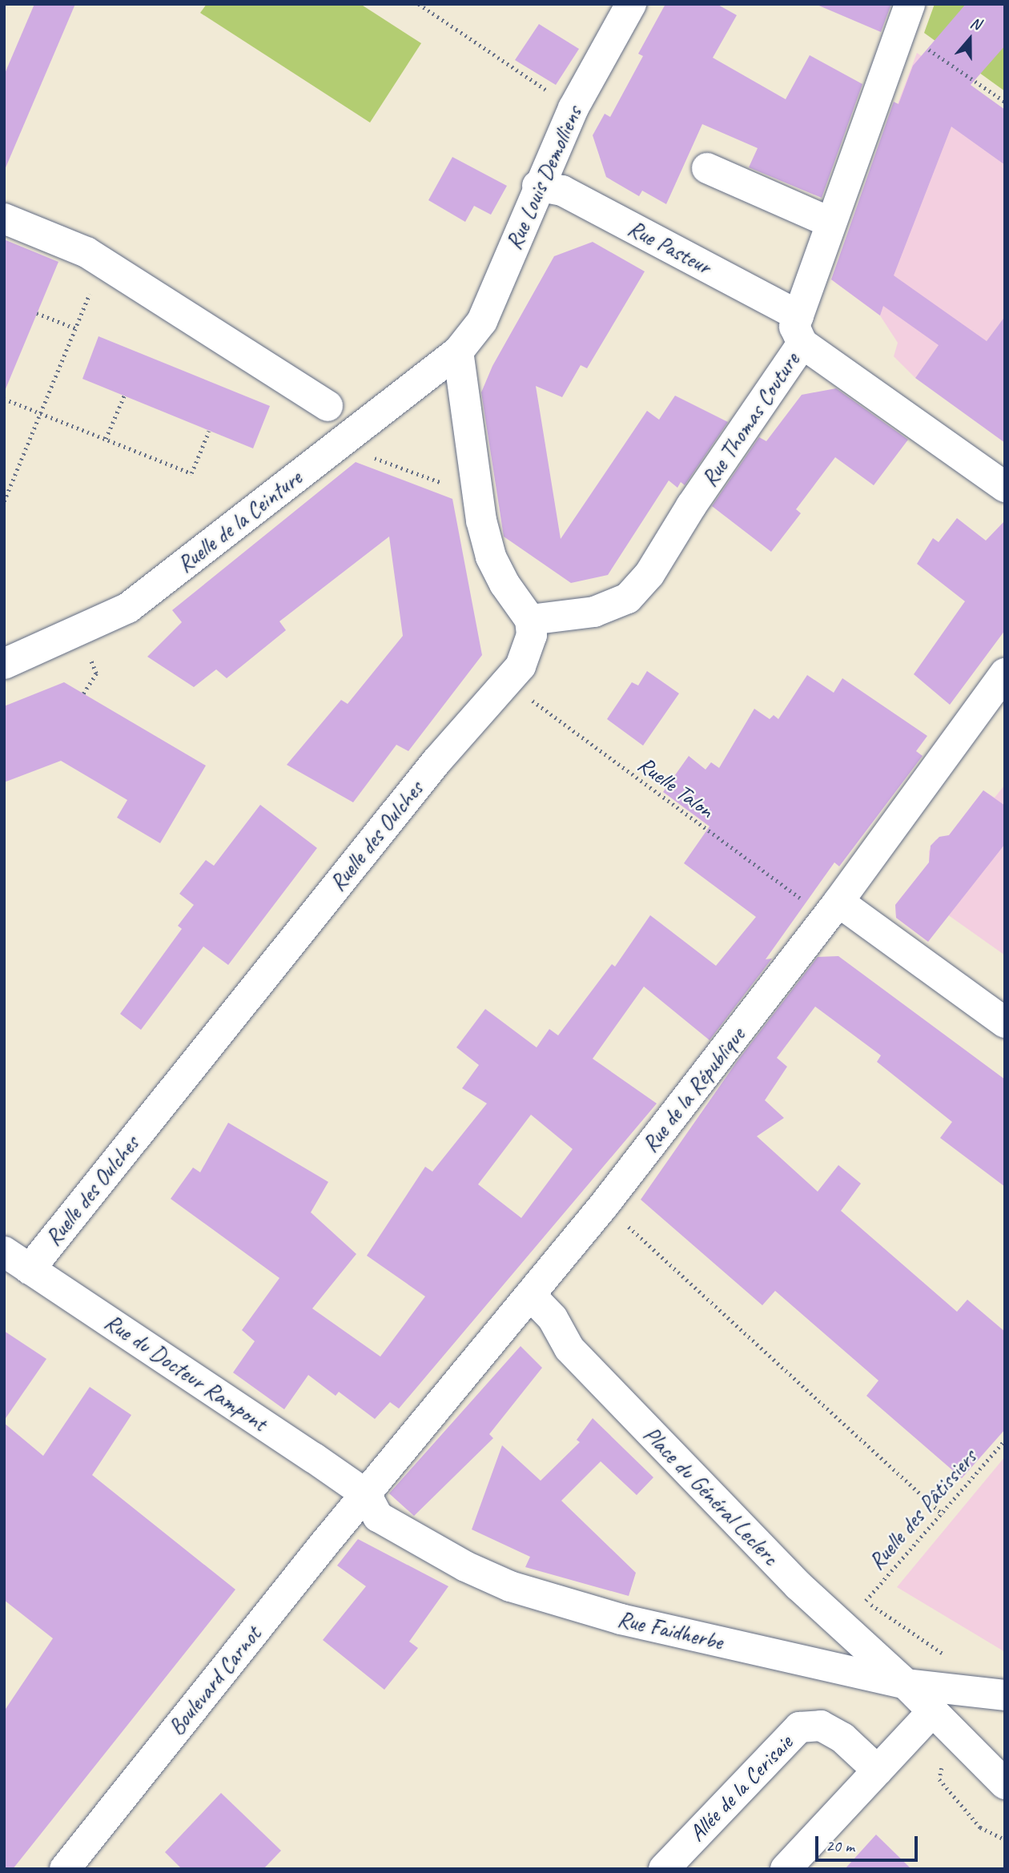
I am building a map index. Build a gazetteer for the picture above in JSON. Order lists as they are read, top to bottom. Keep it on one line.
{"streets":{"street":["Rue Louis Demolliens","Rue Pasteur","Rue Thomas Couture","Ruelle de la Ceinture","Ruelle des Oulches","Rue de la République","Rue du Docteur Rampont","Place du Général Leclerc","Rue Faidherbe","Boulevard Carnot","Allée de la Cerisaie"],"path":["Ruelle Talon","Ruelle des Pâtissiers"]},"crossings":[["Rue Louis Demolliens","Rue Pasteur"],["Rue Louis Demolliens","Ruelle de la Ceinture"],["Rue Pasteur","Rue Thomas Couture"],["Rue Thomas Couture","Ruelle des Oulches"],["Ruelle Talon","Ruelle des Oulches"],["Ruelle Talon","Rue de la République"],["Ruelle des Oulches","Rue du Docteur Rampont"],["Rue de la République","Rue du Docteur Rampont"],["Rue de la République","Place du Général Leclerc"],["Rue de la République","Rue Faidherbe"],["Rue de la République","Boulevard Carnot"],["Rue du Docteur Rampont","Rue Faidherbe"],["Rue du Docteur Rampont","Boulevard Carnot"],["Place du Général Leclerc","Rue Faidherbe"],["Rue Faidherbe","Boulevard Carnot"]],"scale_bar":"20 m","north":"top"}
